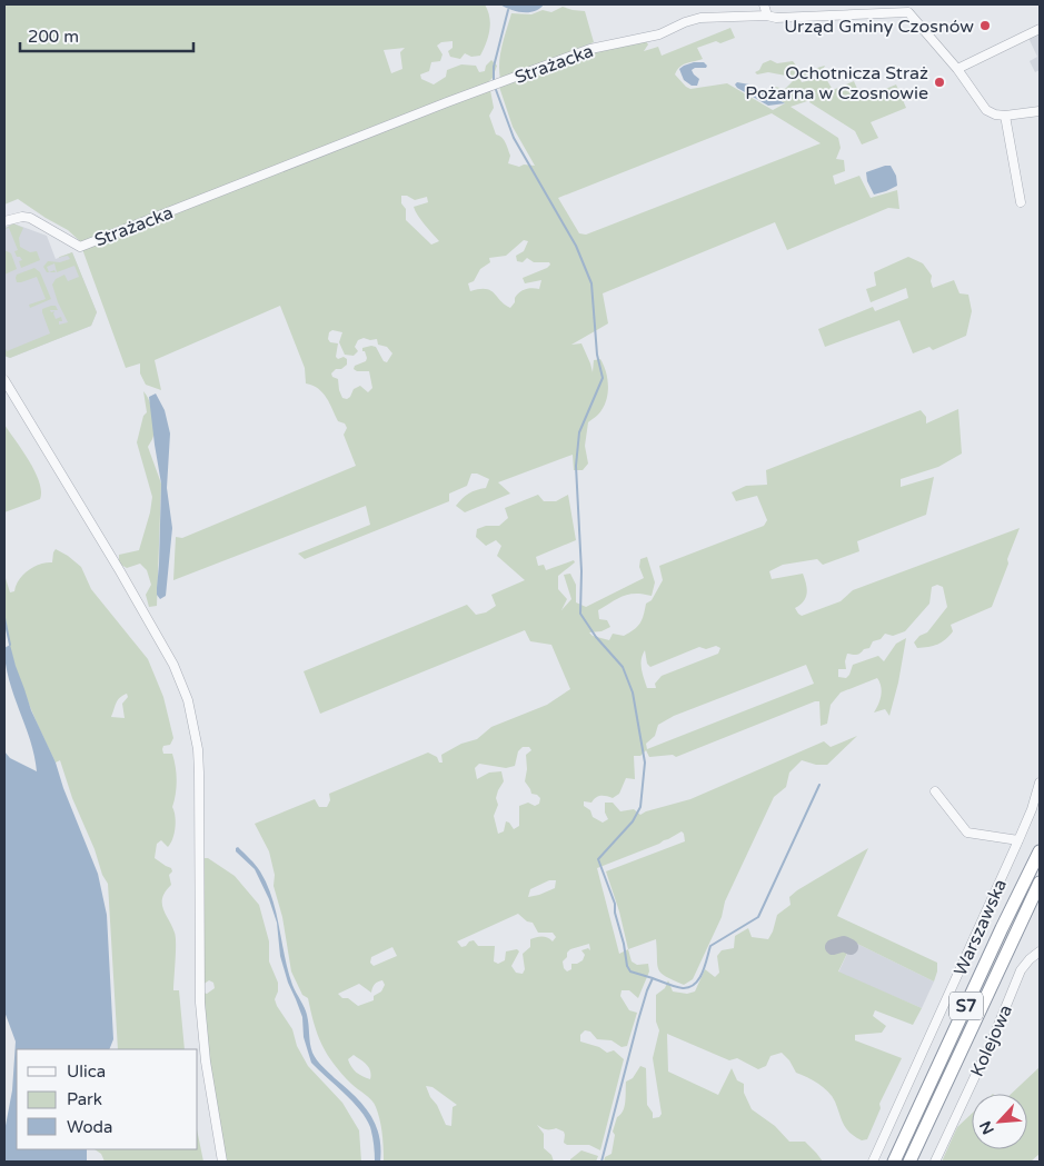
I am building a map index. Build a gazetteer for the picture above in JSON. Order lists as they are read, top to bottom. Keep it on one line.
{"streets":{"highway":["S7"],"street":["Strażacka","Warszawska","Kolejowa"]},"places":["Urząd Gminy Czosnów","Ochotnicza Straż Pożarna w Czosnowie"],"legend":["Ulica","Park","Woda"],"scale_bar":"200 m","north":"bottom left"}
